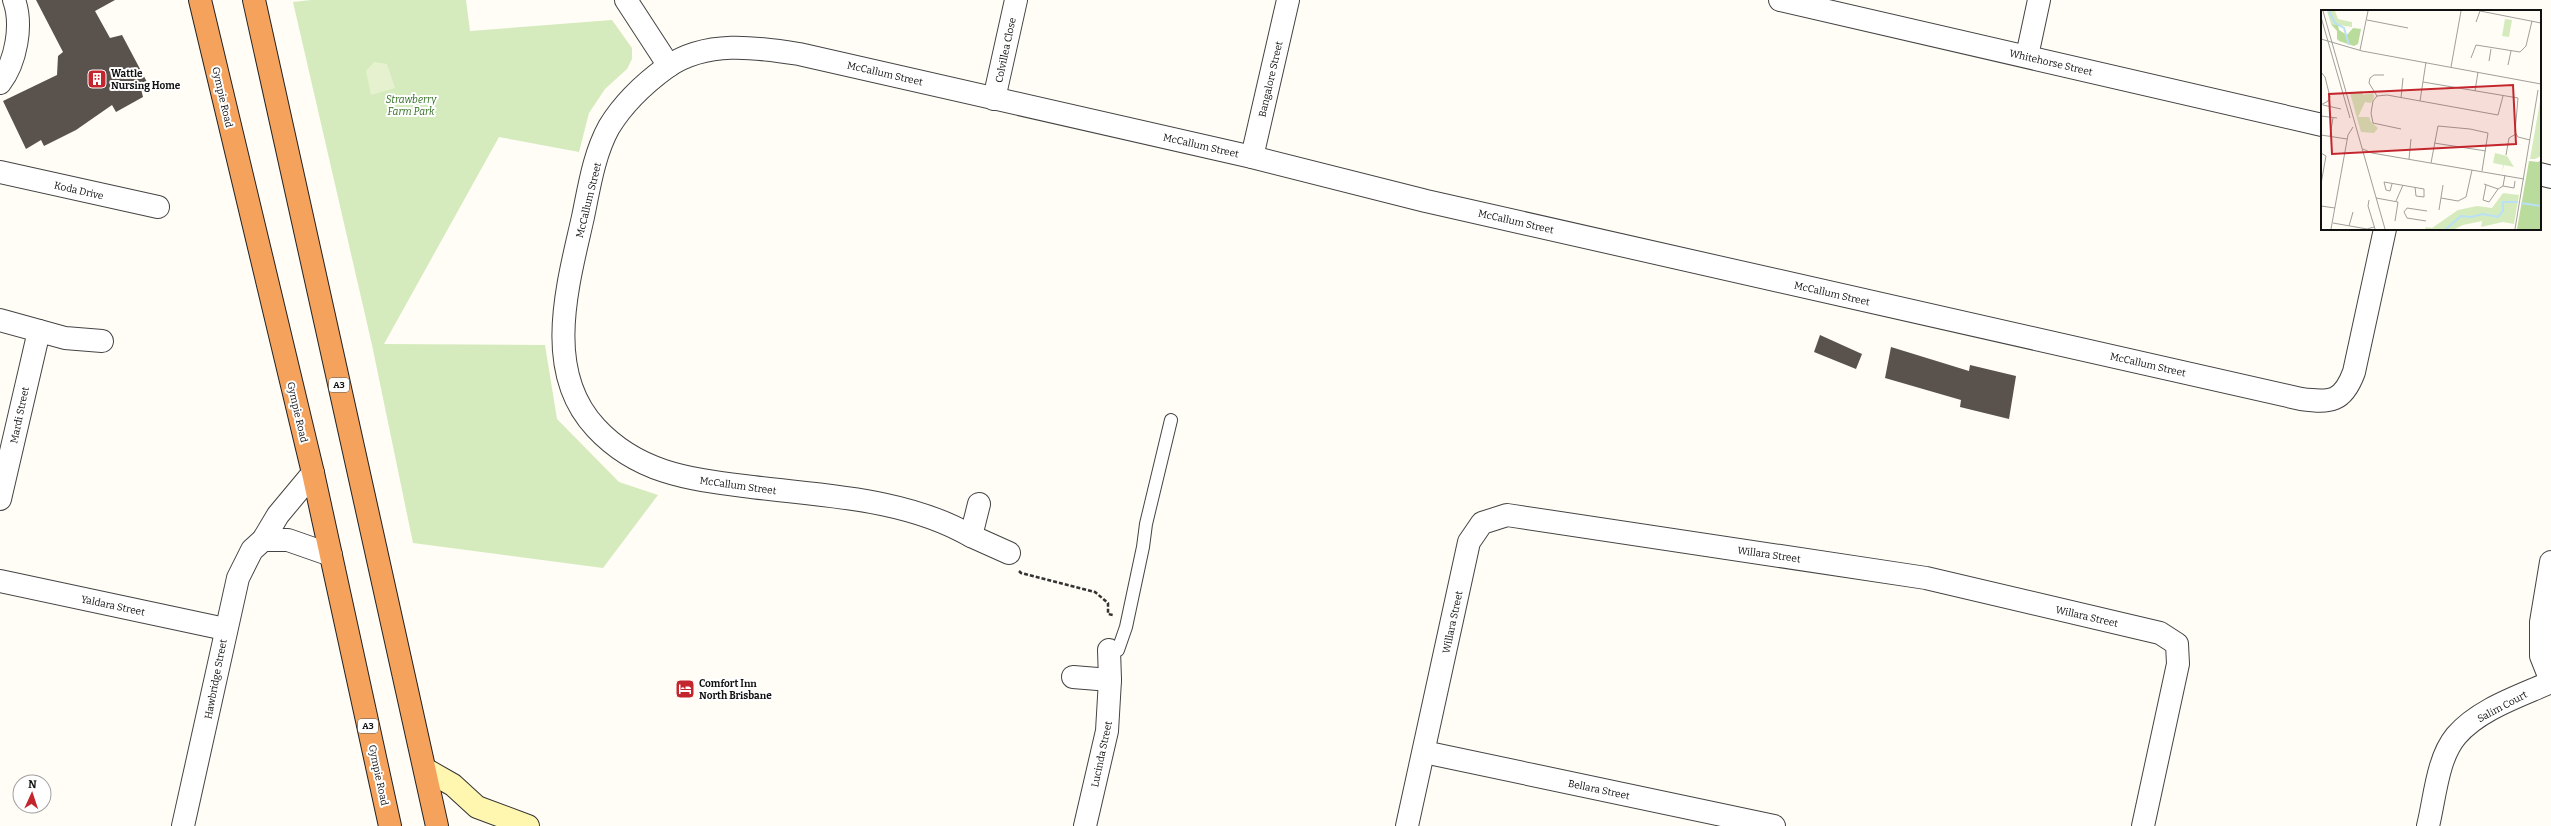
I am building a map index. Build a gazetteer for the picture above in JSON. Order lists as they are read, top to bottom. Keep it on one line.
{"streets":{"highway":["Gympie Road","A3"],"street":["Colvillea Close","Whitehorse Street","McCallum Street","Bangalore Street","Koda Drive","Mardi Street","Willara Street","Yaldara Street","Hawbridge Street","Salim Court","Lucinda Street","Bellara Street"]},"crossings":[["Colvillea Close","McCallum Street"],["McCallum Street","Bangalore Street"],["Gympie Road","Hawbridge Street"],["Willara Street","Bellara Street"],["Yaldara Street","Hawbridge Street"]],"parks":["Strawberry Farm Park"],"places":{"building":["Wattle Nursing Home"],"hotel":["Comfort Inn North Brisbane"]},"north":"top"}
